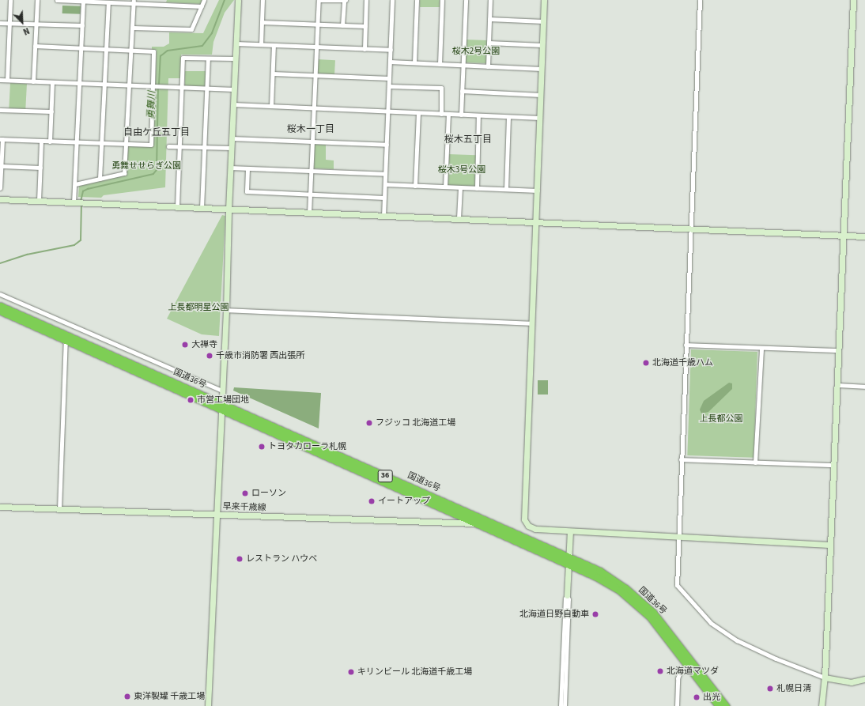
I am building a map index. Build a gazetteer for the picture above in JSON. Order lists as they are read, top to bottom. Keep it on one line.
{"streets":{"highway":["国道36号","36"],"street":["早来千歳線"]},"crossings":[["国道36号","早来千歳線"]],"districts":["桜木一丁目","自由ケ丘五丁目","桜木五丁目"],"water":["勇舞川"],"parks":["桜木2号公園","勇舞せせらぎ公園","桜木3号公園","上長都明星公園","上長都公園"],"places":["大禅寺","千歳市消防署 西出張所","北海道千歳ハム","市営工場団地","フジッコ 北海道工場","トヨタカローラ札幌","ローソン","イートアップ","レストラン ハウベ","北海道日野自動車","北海道マツダ","キリンビール 北海道千歳工場","札幌日清","東洋製罐 千歳工場","出光"],"north":"bottom right"}
